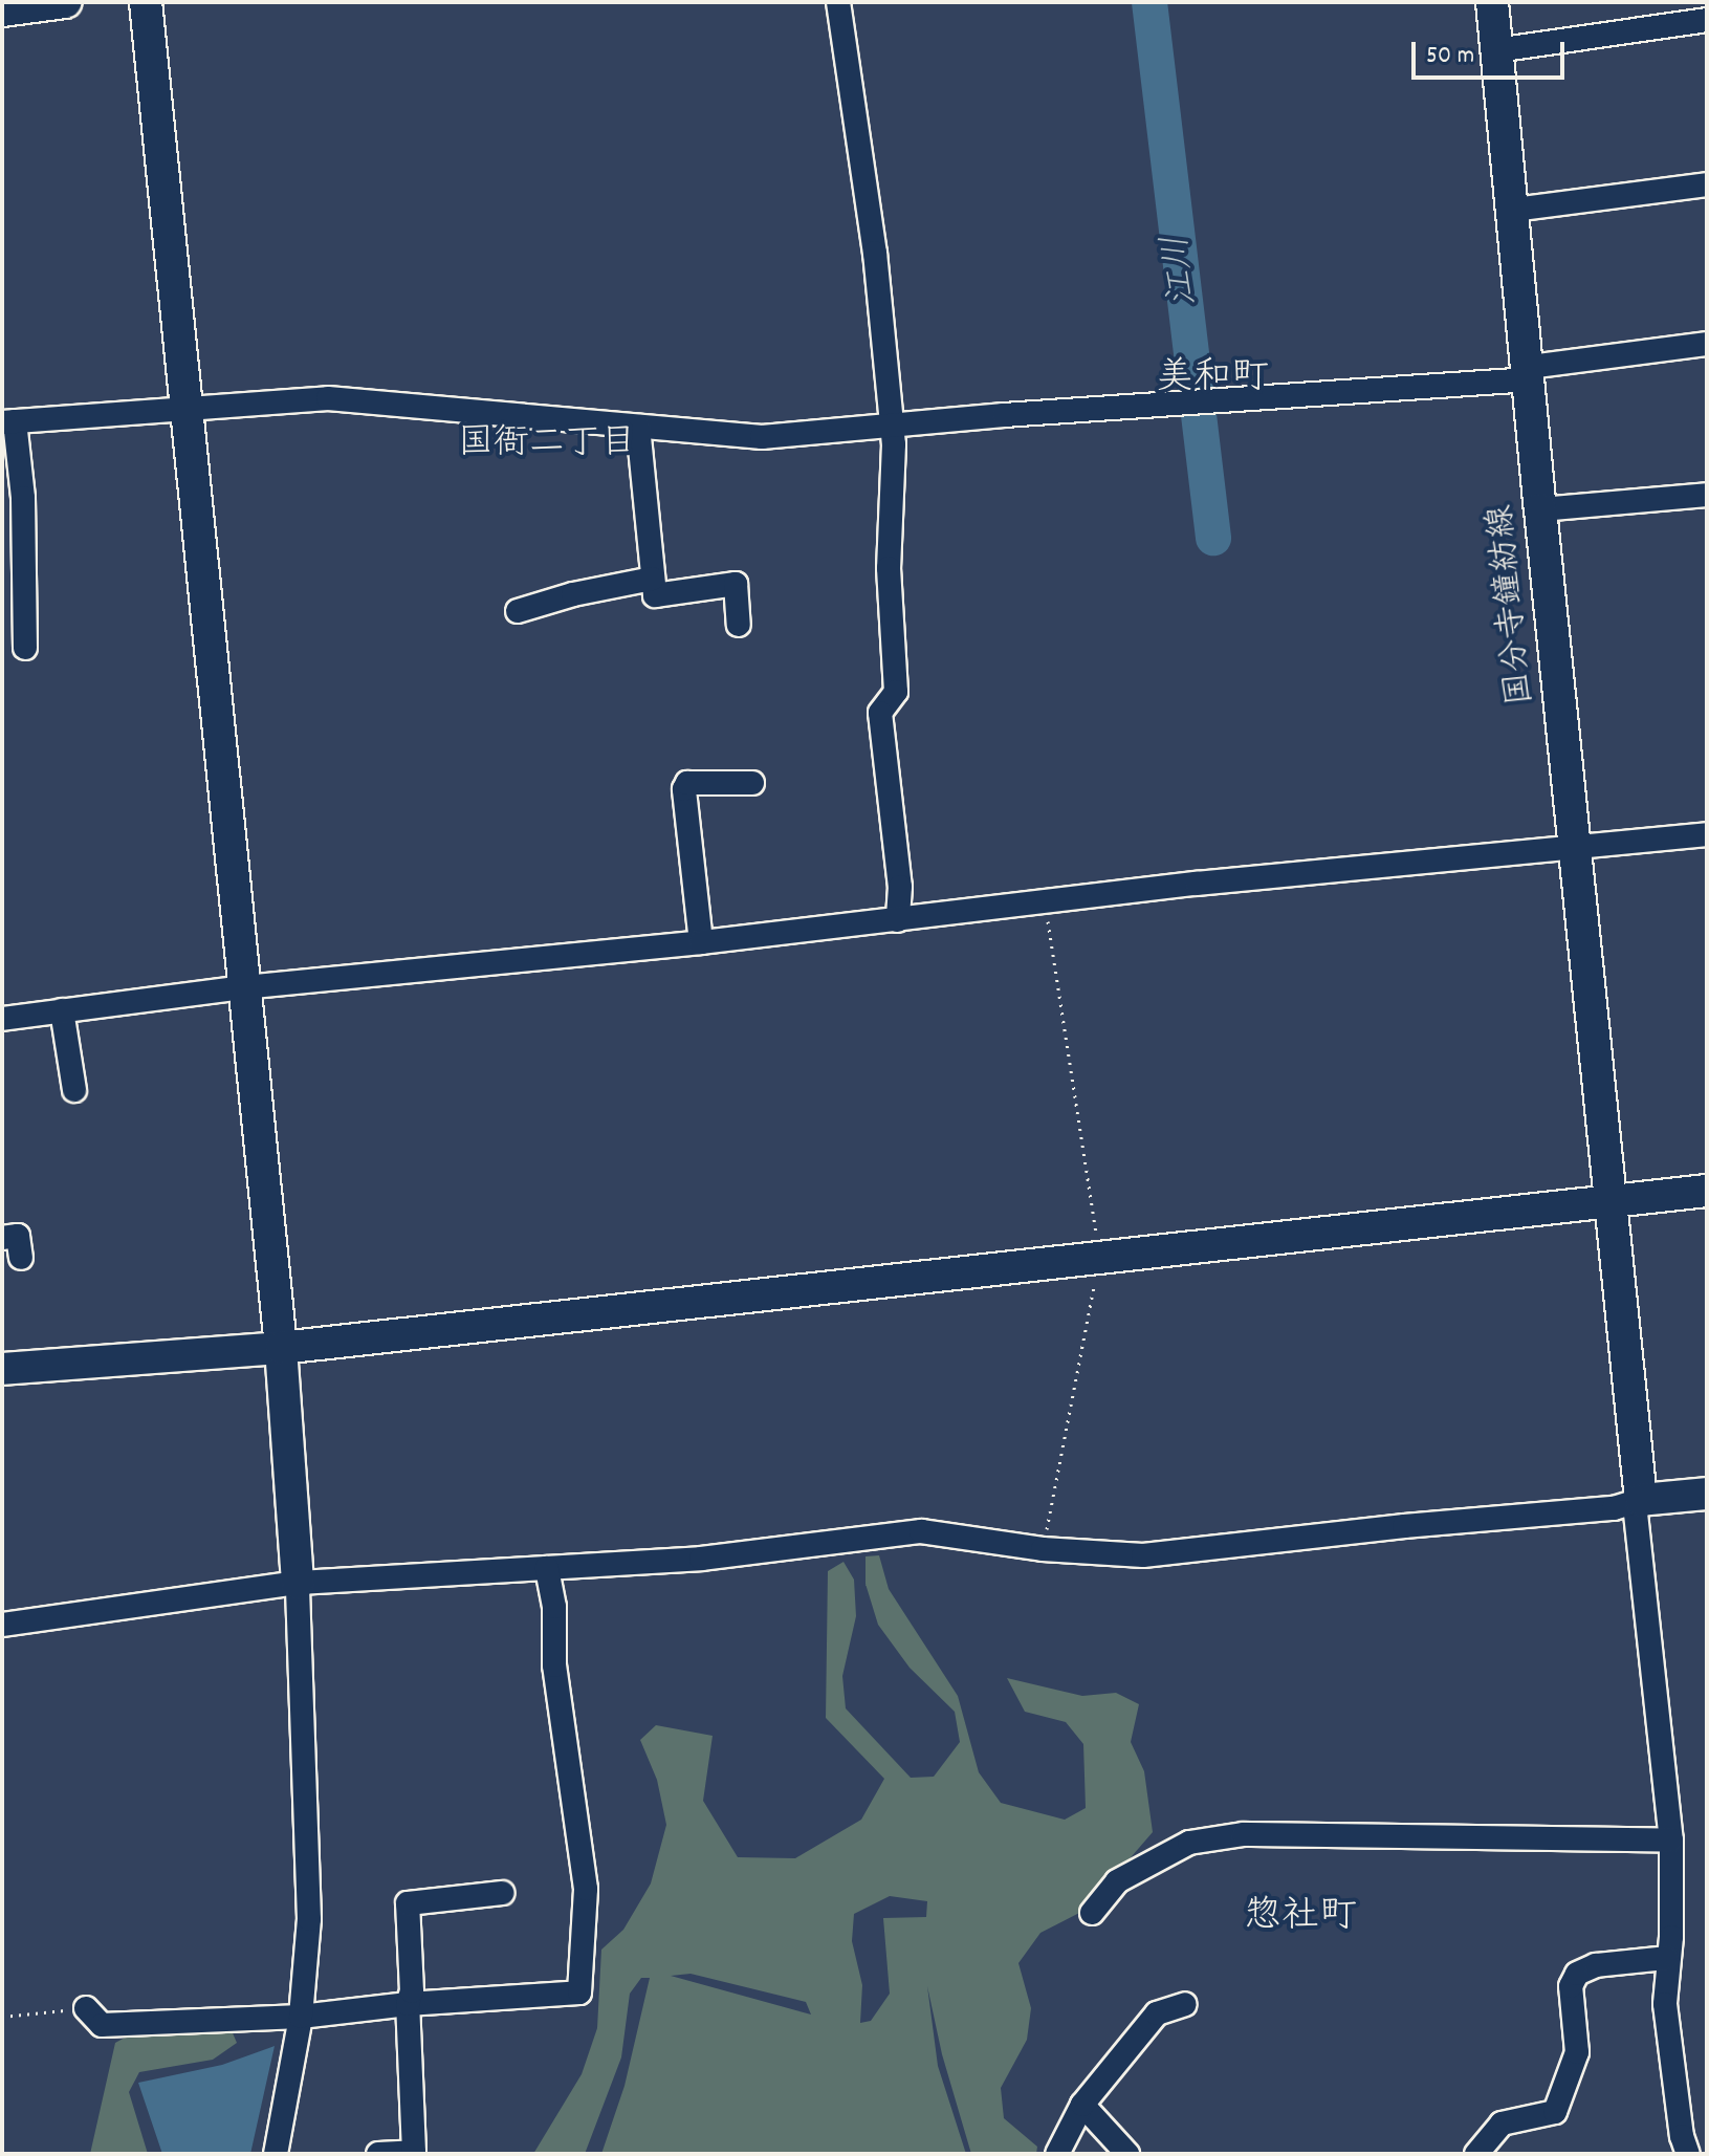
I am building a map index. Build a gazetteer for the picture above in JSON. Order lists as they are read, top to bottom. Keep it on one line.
{"streets":{"street":["国分寺鐘紡線"]},"districts":["美和町","国衙二丁目","惣社町"],"water":["江川"],"scale_bar":"50 m"}
